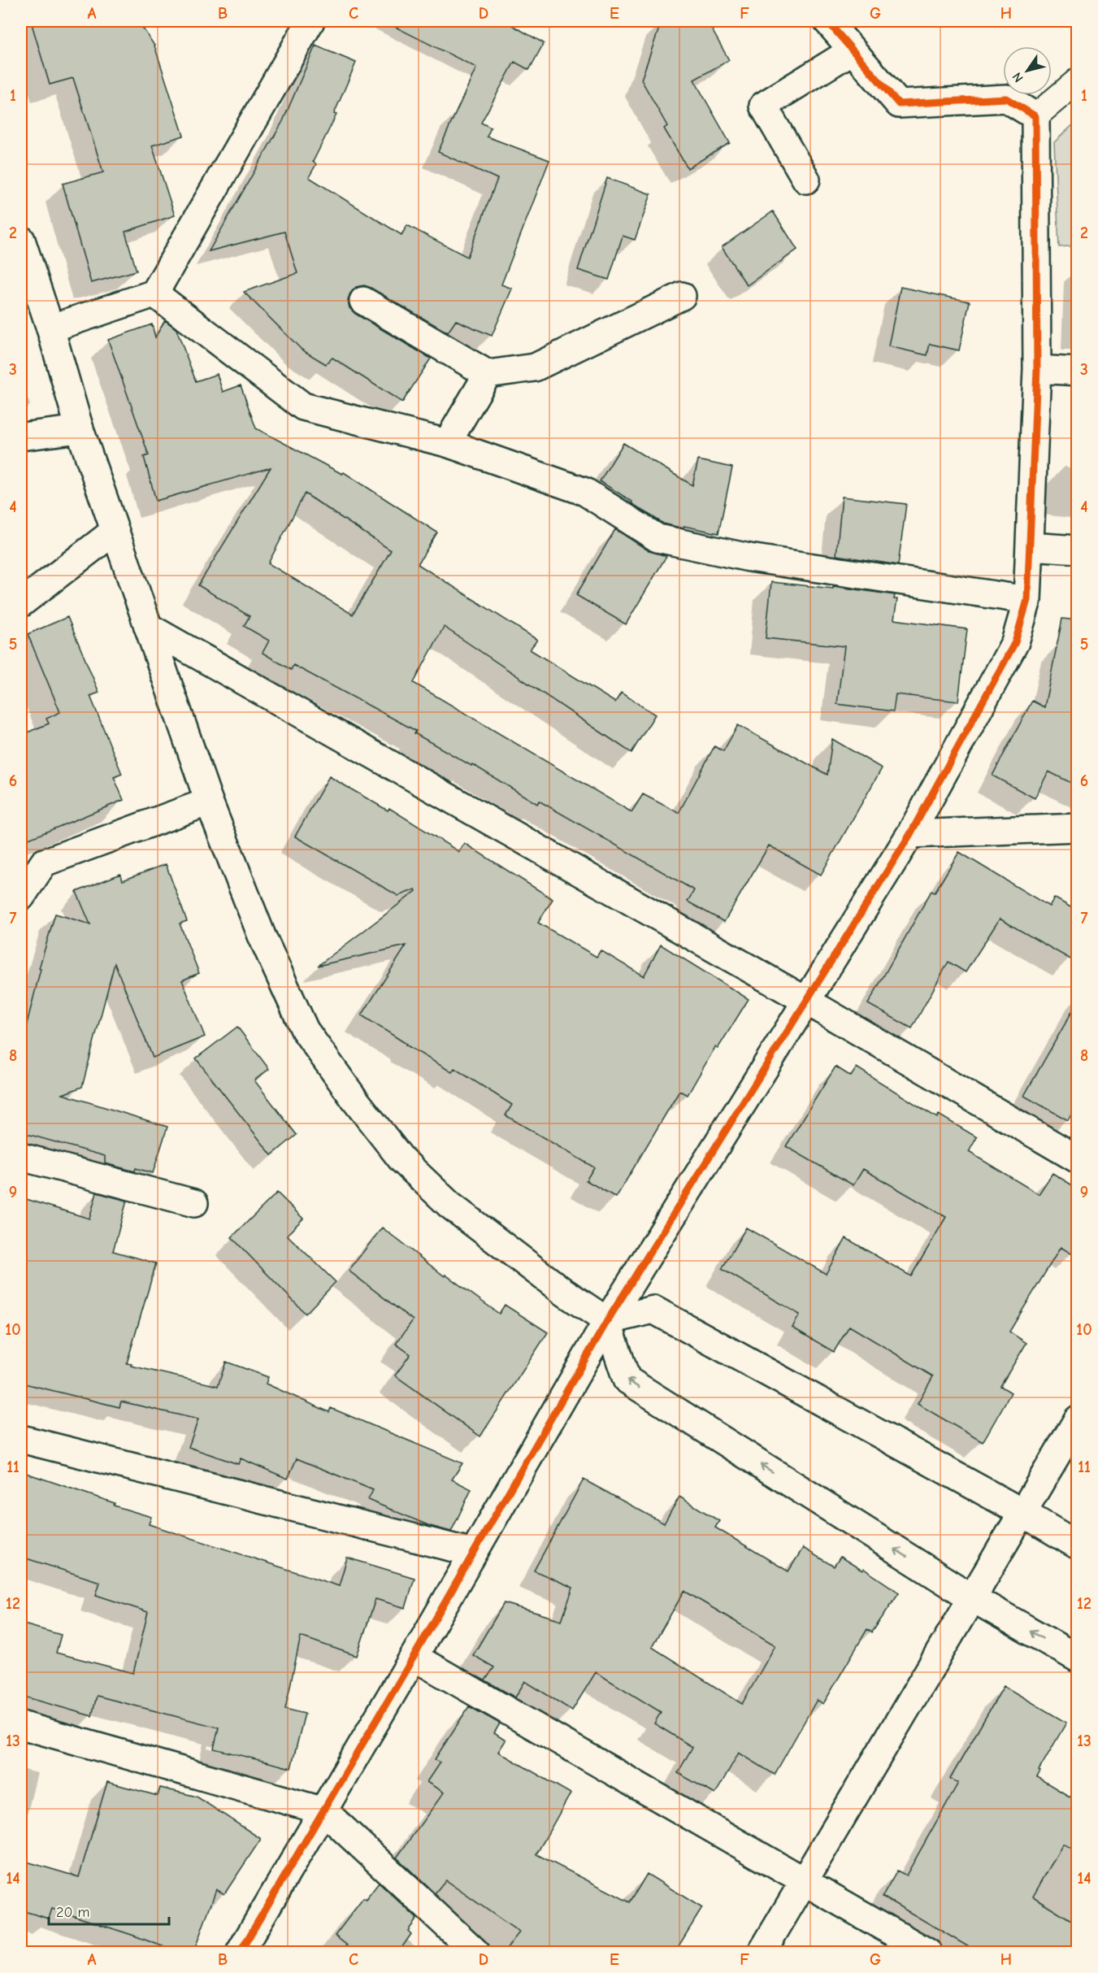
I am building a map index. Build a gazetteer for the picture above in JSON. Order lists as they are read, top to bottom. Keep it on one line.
{"scale_bar":"20 m","north":"bottom left","grid":{"columns":["A","B","C","D","E","F","G","H"],"rows":["1","2","3","4","5","6","7","8","9","10","11","12","13","14"]}}
